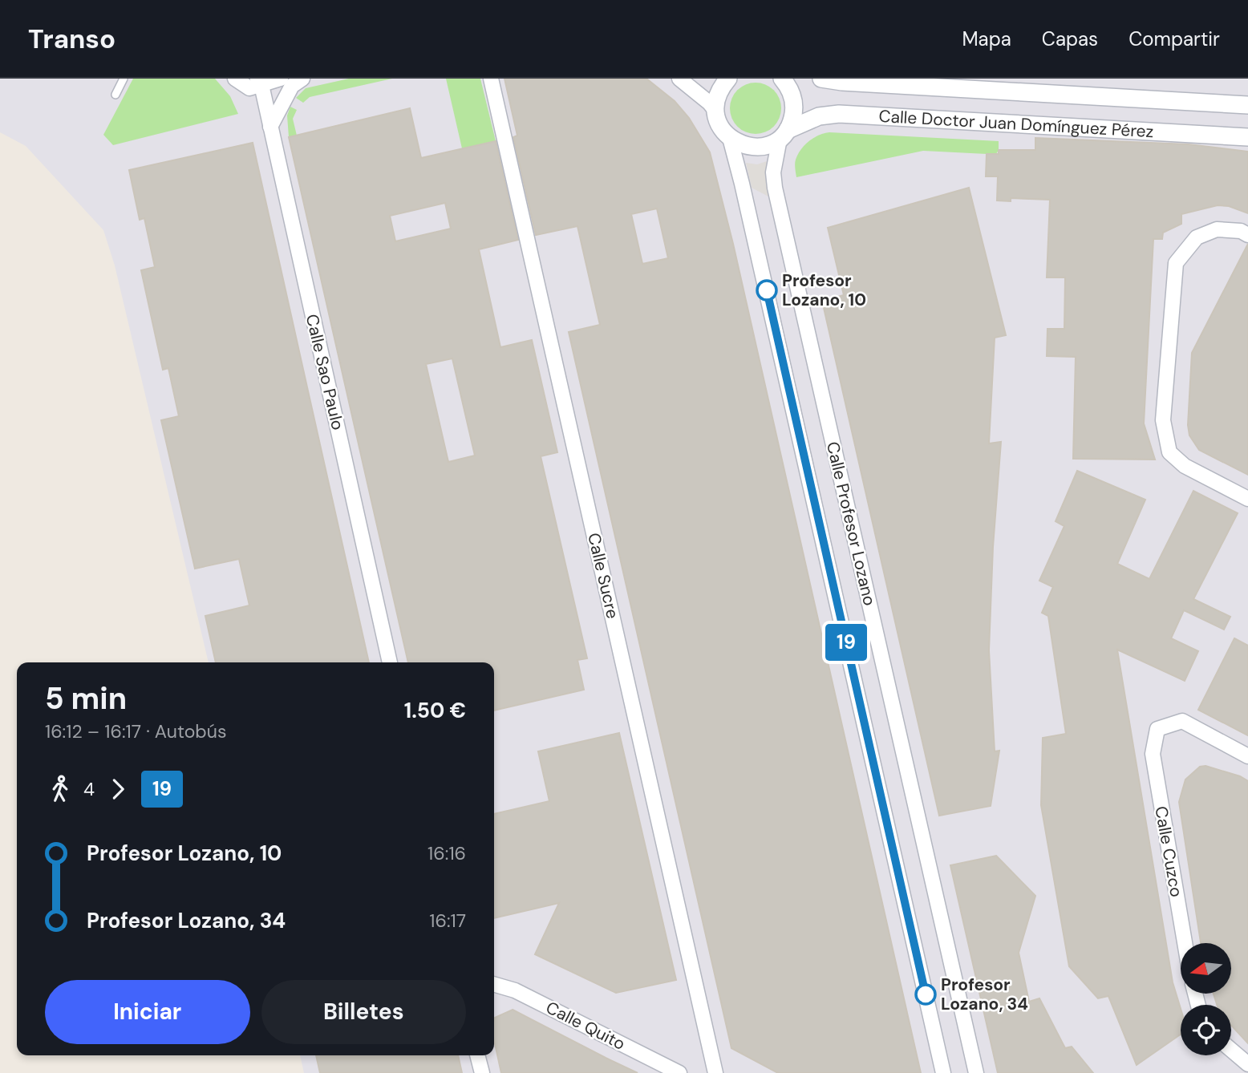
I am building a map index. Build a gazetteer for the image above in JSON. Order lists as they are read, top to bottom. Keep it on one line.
{"streets":{"street":["Calle Doctor Juan Domínguez Pérez","Calle Sao Paulo","Calle Profesor Lozano","Calle Sucre","Calle Cuzco","Calle Quito"]},"crossings":[["Calle Doctor Juan Domínguez Pérez","Calle Profesor Lozano"]],"places":["Profesor Lozano, 10","Profesor Lozano, 34"],"lines":["bus line 19"],"north":"left","page":{"header":"Transo","nav":["Mapa","Capas","Compartir"],"on_map":"19","heading":["5 min","16:12 – 16:17 · Autobús","1.50 €"],"legs":["4","19"],"list":[{"name":"Profesor Lozano, 10","value":"16:16"},{"name":"Profesor Lozano, 34","value":"16:17"}],"buttons":["Iniciar","Billetes"]}}
